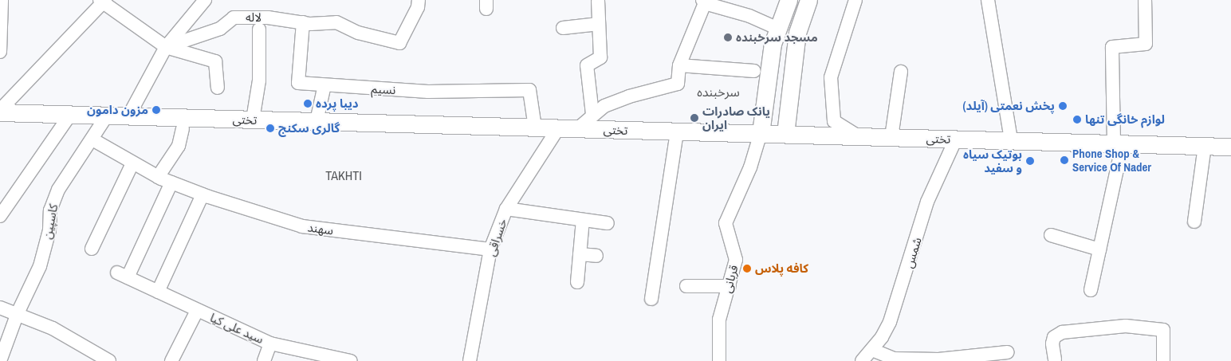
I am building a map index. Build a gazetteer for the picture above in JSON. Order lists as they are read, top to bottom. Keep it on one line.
{"streets":{"main road":["تختی"],"street":["لاله","نسیم","کاسپین","سهند","خسراقی","شمس","قربانی","سید علی کیا"]},"crossings":[["لاله","نسیم"],["نسیم","تختی"],["تختی","کاسپین"],["تختی","خسراقی"],["تختی","شمس"],["تختی","قربانی"],["کاسپین","سهند"],["سهند","خسراقی"],["سهند","سید علی کیا"]],"districts":["سرخبنده","TAKHTI"],"places":["مسجد سرخبنده","دیبا پرده","پخش نعمتی (آیلد)","مزون دامون","یانک صادرات ایران","لوازم خانگی تنها","گالری سکنج","Phone Shop & Service Of Nader","بوتیک سیاه و سفید","کافه پلاس"]}
